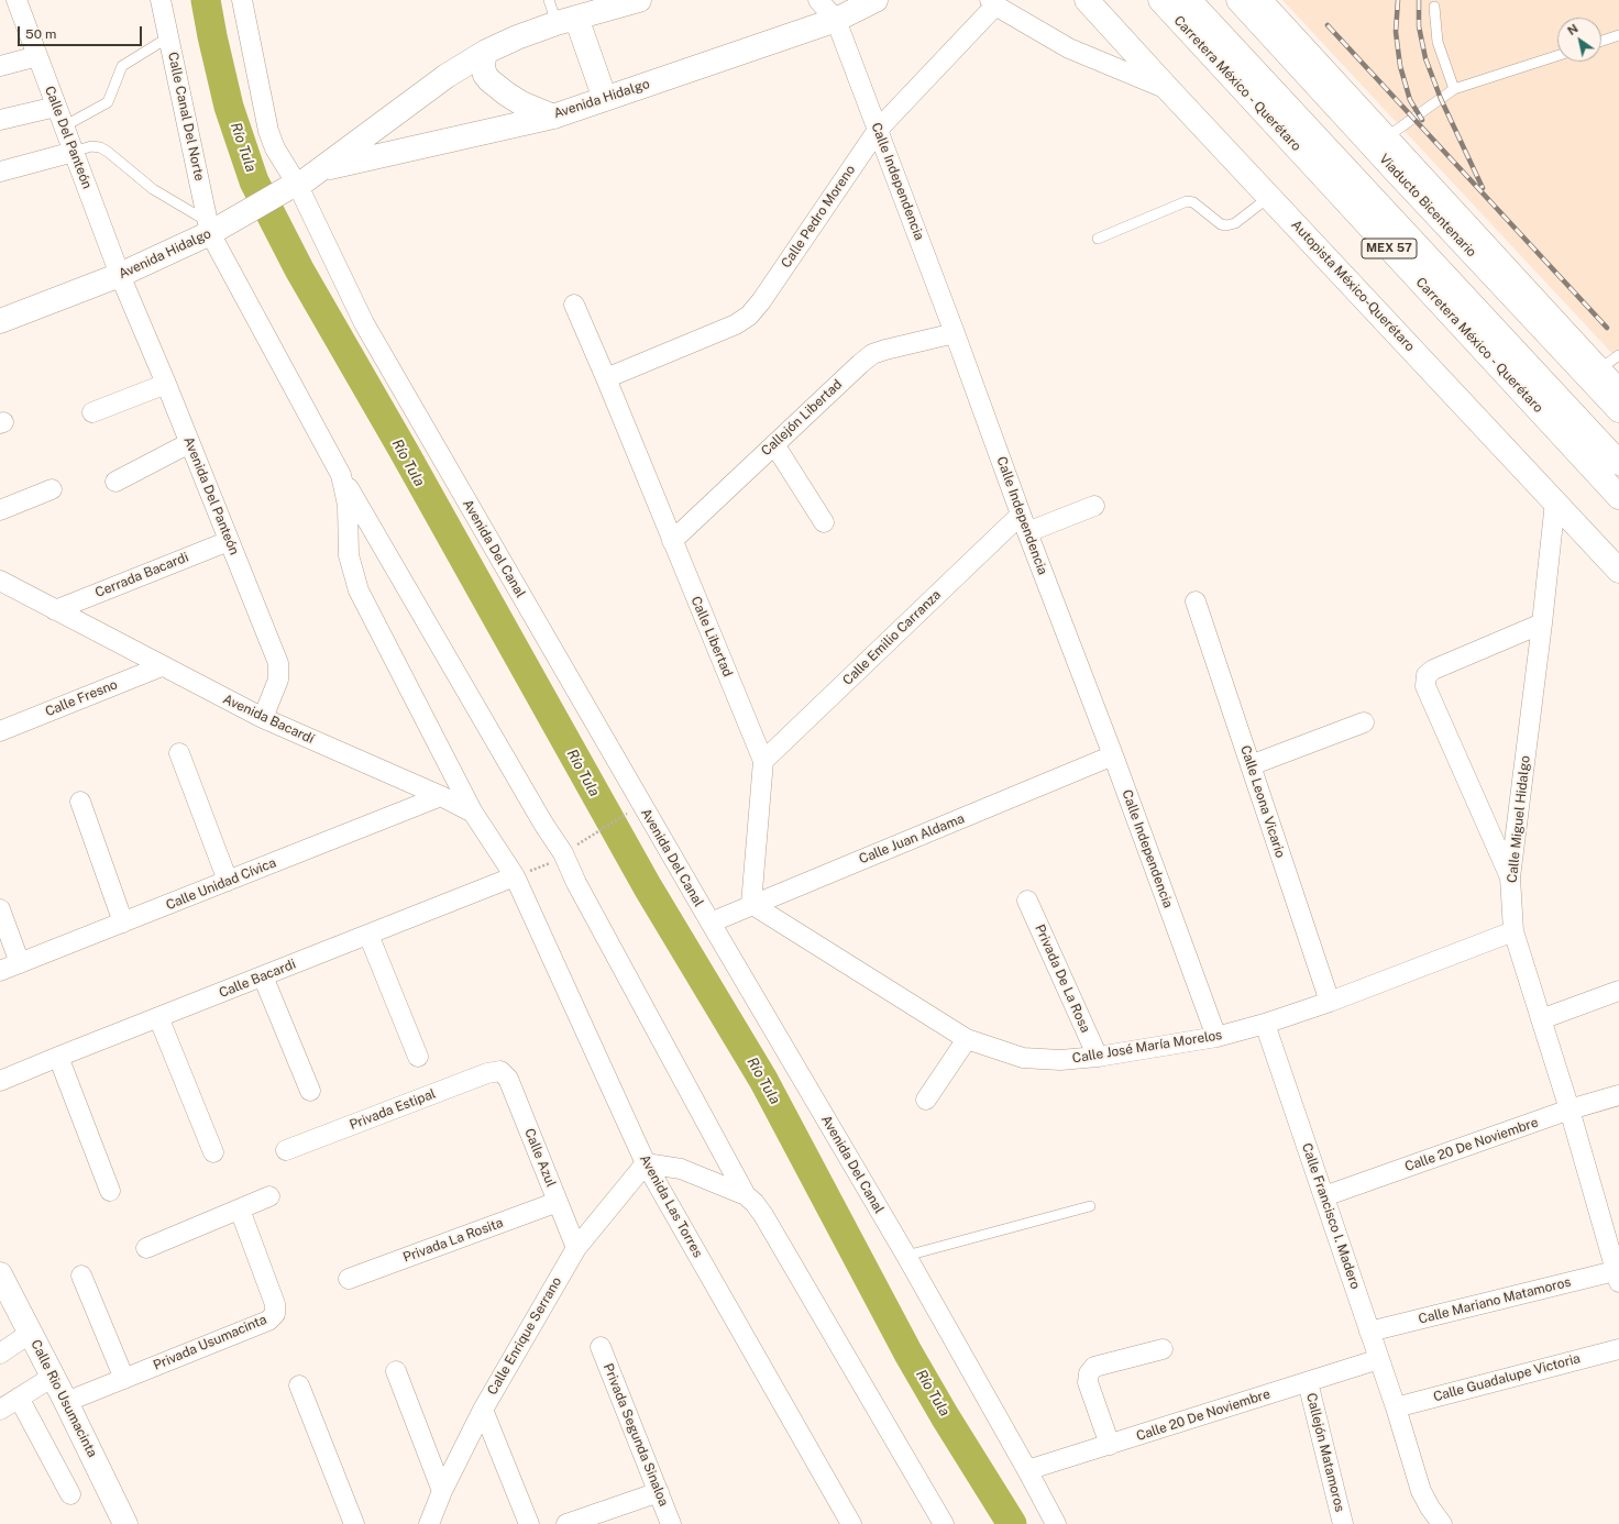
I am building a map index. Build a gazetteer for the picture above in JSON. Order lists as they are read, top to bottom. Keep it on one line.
{"streets":{"main road":["Carretera México - Querétaro","Avenida Hidalgo","Viaducto Bicentenario","MEX 57","Autopista México-Querétaro","Calle Rio Usumacinta"],"street":["Calle Canal Del Norte","Calle Del Panteón","Calle Independencia","Calle Pedro Moreno","Callejón Libertad","Avenida Del Panteón","Avenida Del Canal","Cerrada Bacardi","Calle Libertad","Calle Emilio Carranza","Calle Fresno","Avenida Bacardí","Calle Leona Vicario","Calle Miguel Hidalgo","Calle Juan Aldama","Calle Unidad Cívica","Calle Bacardi","Privada De La Rosa","Calle José María Morelos","Privada Estipal","Calle 20 De Noviembre","Calle Azul","Avenida Las Torres","Calle Francisco I. Madero","Privada La Rosita","Calle Mariano Matamoros","Calle Enrique Serrano","Privada Usumacinta","Calle Guadalupe Victoria","Privada Segunda Sinaloa","Callejón Matamoros"]},"crossings":[["Avenida Hidalgo","Calle Canal Del Norte"],["Avenida Hidalgo","Calle Del Panteón"],["Avenida Hidalgo","Calle Independencia"],["Avenida Hidalgo","Avenida Del Panteón"],["Avenida Hidalgo","Avenida Del Canal"],["Calle Del Panteón","Avenida Del Panteón"],["Calle Independencia","Calle Pedro Moreno"],["Calle Independencia","Callejón Libertad"],["Calle Independencia","Calle Emilio Carranza"],["Calle Independencia","Calle Juan Aldama"],["Calle Independencia","Calle José María Morelos"],["Calle Pedro Moreno","Autopista México-Querétaro"],["Calle Pedro Moreno","Calle Libertad"],["Autopista México-Querétaro","Calle Miguel Hidalgo"],["Callejón Libertad","Calle Libertad"],["Avenida Del Panteón","Cerrada Bacardi"],["Avenida Del Panteón","Avenida Bacardí"],["Avenida Del Canal","Calle Juan Aldama"],["Avenida Del Canal","Calle 20 De Noviembre"],["Cerrada Bacardi","Avenida Bacardí"],["Calle Libertad","Calle Emilio Carranza"],["Calle Libertad","Calle Juan Aldama"],["Calle Libertad","Calle José María Morelos"],["Calle Fresno","Avenida Bacardí"],["Avenida Bacardí","Calle Unidad Cívica"],["Avenida Bacardí","Calle Bacardi"],["Avenida Bacardí","Avenida Las Torres"],["Calle Leona Vicario","Calle José María Morelos"],["Calle Miguel Hidalgo","Calle José María Morelos"],["Calle Miguel Hidalgo","Calle 20 De Noviembre"],["Calle Miguel Hidalgo","Calle Mariano Matamoros"],["Calle Juan Aldama","Calle José María Morelos"],["Calle Bacardi","Avenida Las Torres"],["Privada De La Rosa","Calle José María Morelos"],["Calle José María Morelos","Calle Francisco I. Madero"],["Privada Estipal","Calle Azul"],["Calle 20 De Noviembre","Calle Francisco I. Madero"],["Calle 20 De Noviembre","Callejón Matamoros"],["Calle Azul","Privada La Rosita"],["Calle Azul","Calle Enrique Serrano"],["Avenida Las Torres","Calle Enrique Serrano"],["Calle Francisco I. Madero","Calle Mariano Matamoros"],["Calle Francisco I. Madero","Calle Guadalupe Victoria"],["Privada Usumacinta","Calle Rio Usumacinta"]],"water":["Río Tula"],"scale_bar":"50 m","north":"top left"}
